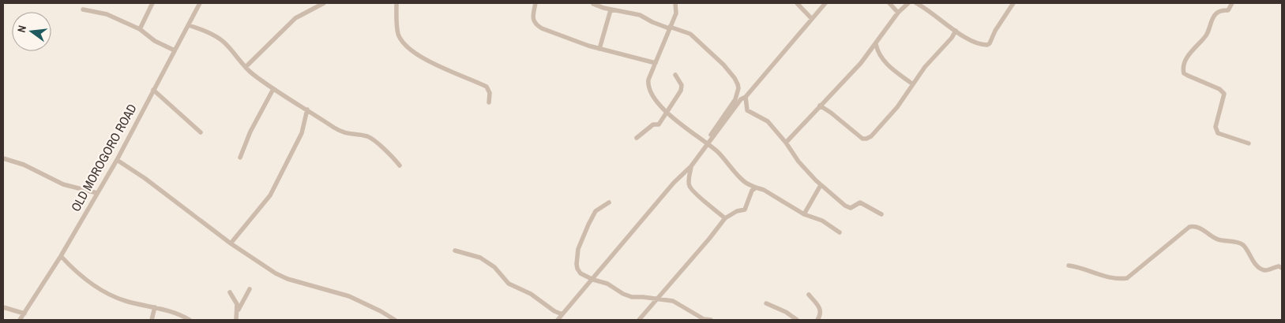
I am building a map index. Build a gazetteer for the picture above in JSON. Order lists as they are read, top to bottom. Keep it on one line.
{"streets":{"street":["OLD MOROGORO ROAD"]},"north":"left"}
